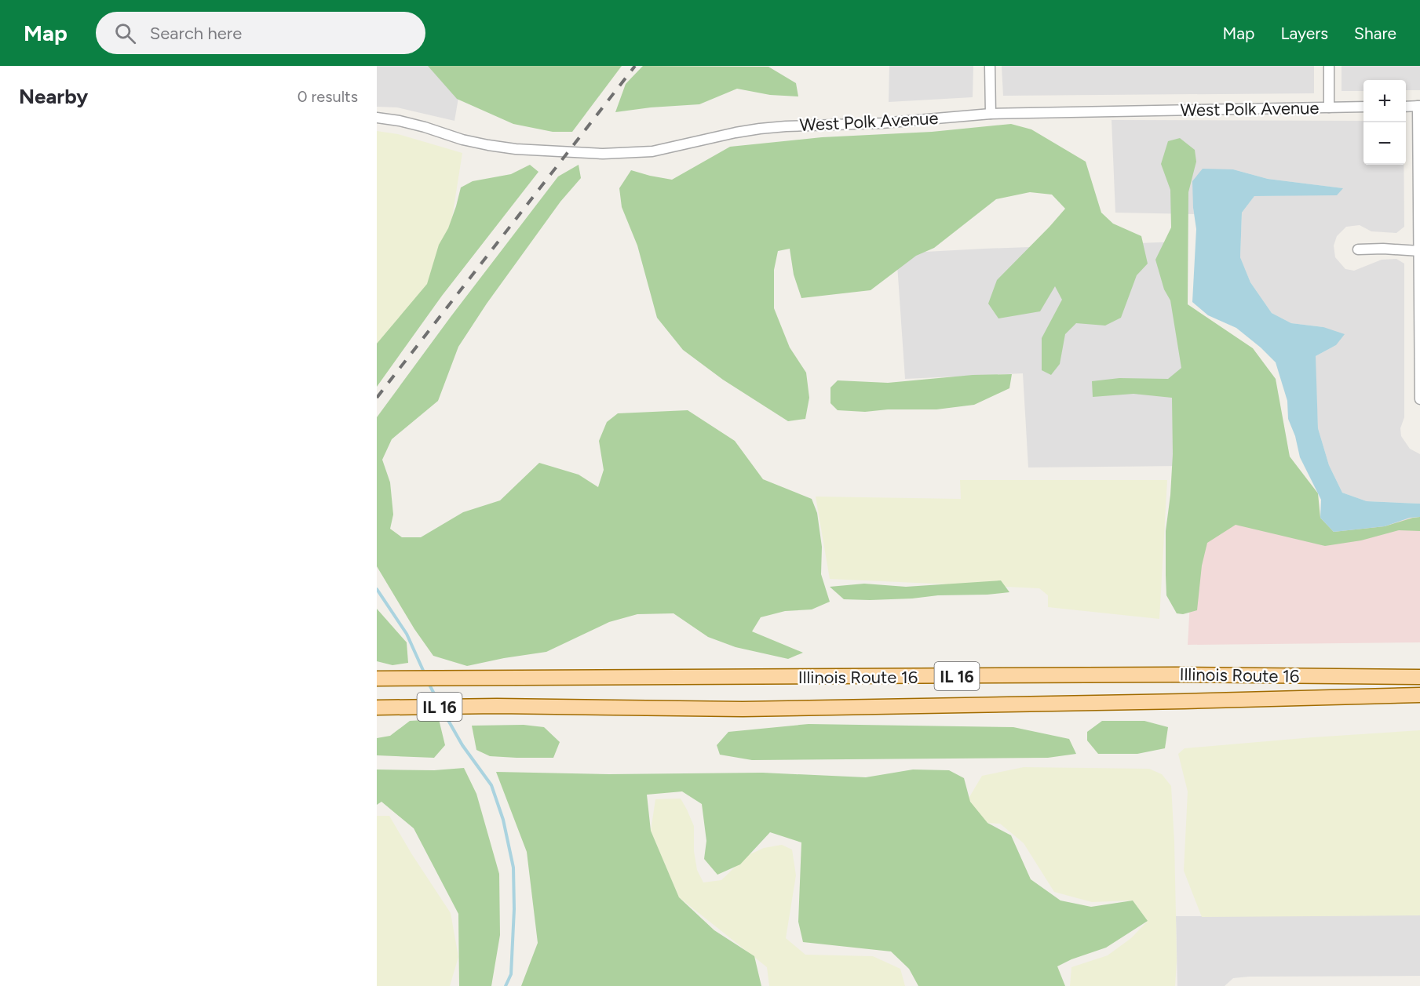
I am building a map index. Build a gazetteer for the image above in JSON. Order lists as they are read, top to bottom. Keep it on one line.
{"streets":{"main road":["Illinois Route 16","IL 16"],"street":["West Polk Avenue"]},"page":{"header":"Map","search":"Search here","nav":["Map","Layers","Share"],"heading":["Nearby","0 results"],"map_buttons":["+","−"]}}
